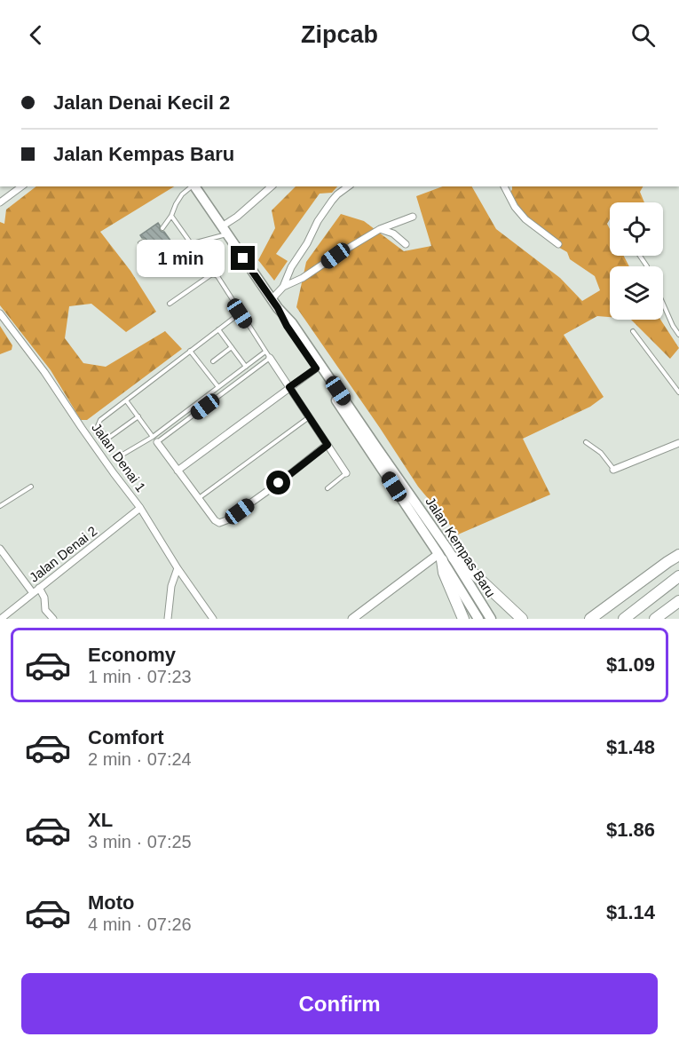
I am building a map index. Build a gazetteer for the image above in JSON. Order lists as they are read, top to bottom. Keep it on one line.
{"streets":{"main road":["Jalan Kempas Baru"],"street":["Jalan Denai 1","Jalan Denai 2"]},"crossings":[["Jalan Denai 1","Jalan Denai 2"]],"page":{"header":"Zipcab","banner":["Jalan Denai Kecil 2","Jalan Kempas Baru"],"bubble":"1 min","list":[{"name":"Economy","note":"1 min · 07:23","value":"$1.09"},{"name":"Comfort","note":"2 min · 07:24","value":"$1.48"},{"name":"XL","note":"3 min · 07:25","value":"$1.86"},{"name":"Moto","note":"4 min · 07:26","value":"$1.14"}],"buttons":"Confirm"}}
